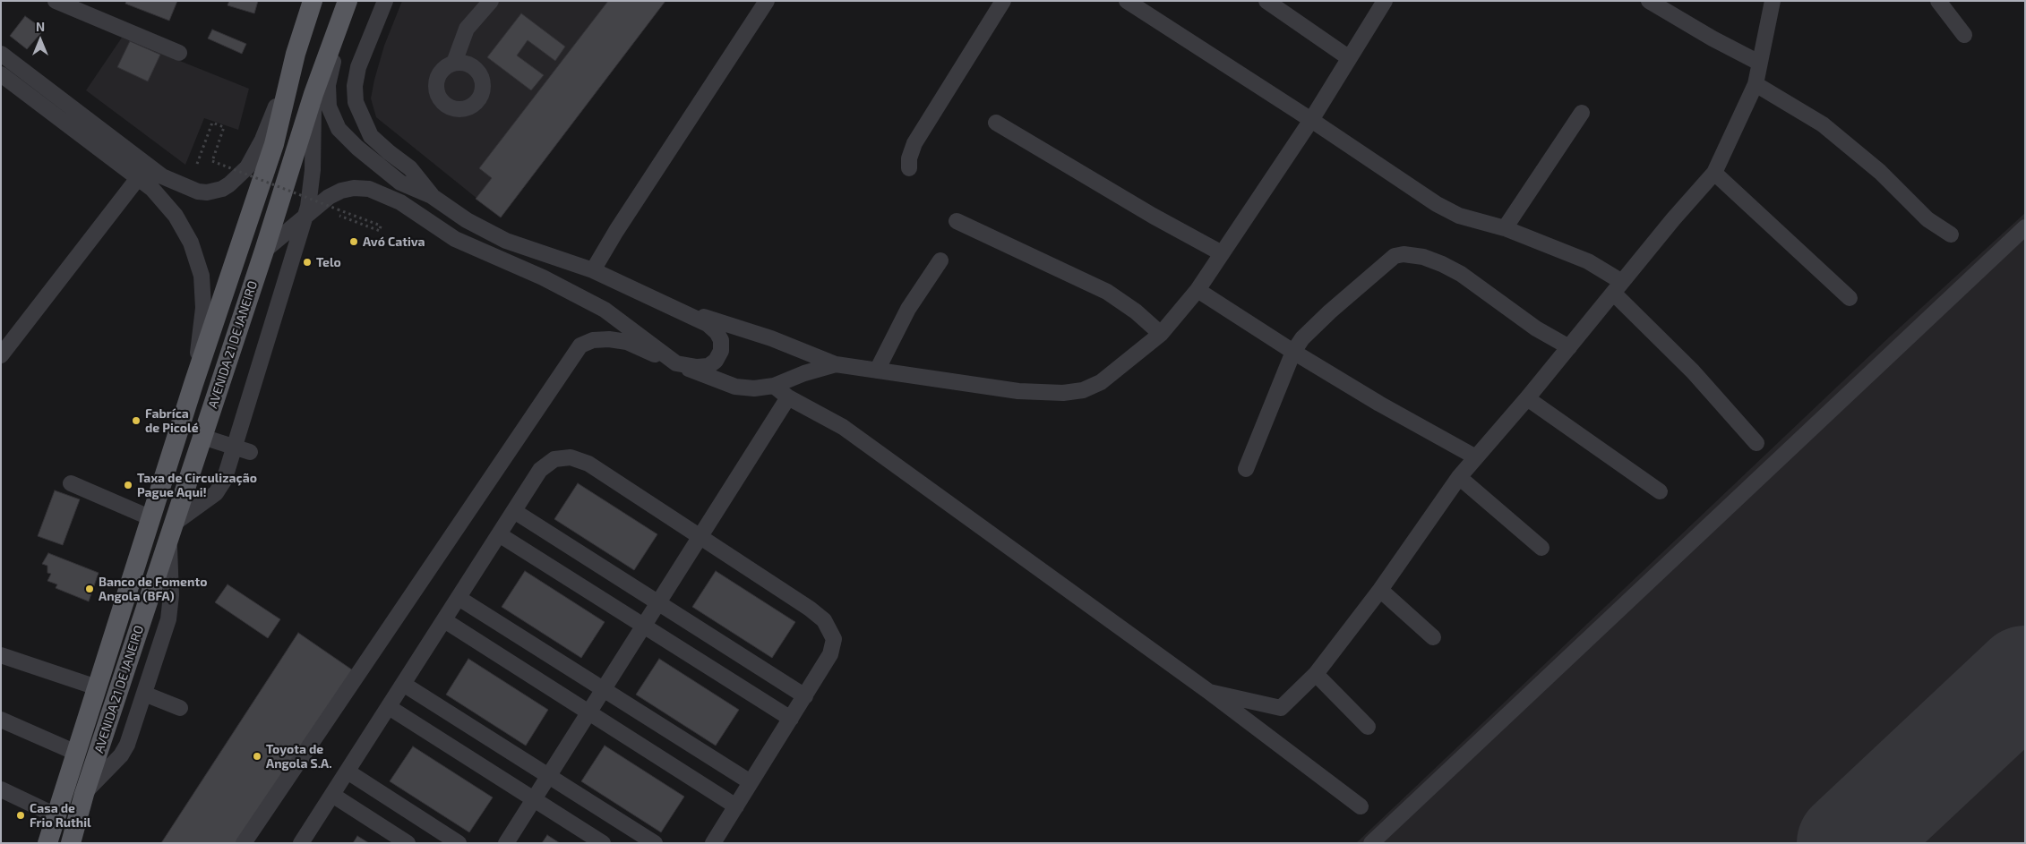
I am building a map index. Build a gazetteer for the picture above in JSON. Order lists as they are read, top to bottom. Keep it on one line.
{"streets":{"main road":["AVENIDA 21 DE JANEIRO"]},"places":["Avó Cativa","Telo","Fabríca de Picolé","Taxa de Circulização Pague Aqui!","Banco de Fomento Angola (BFA)","Toyota de Angola S.A.","Casa de Frio Ruthil"],"north":"top"}
